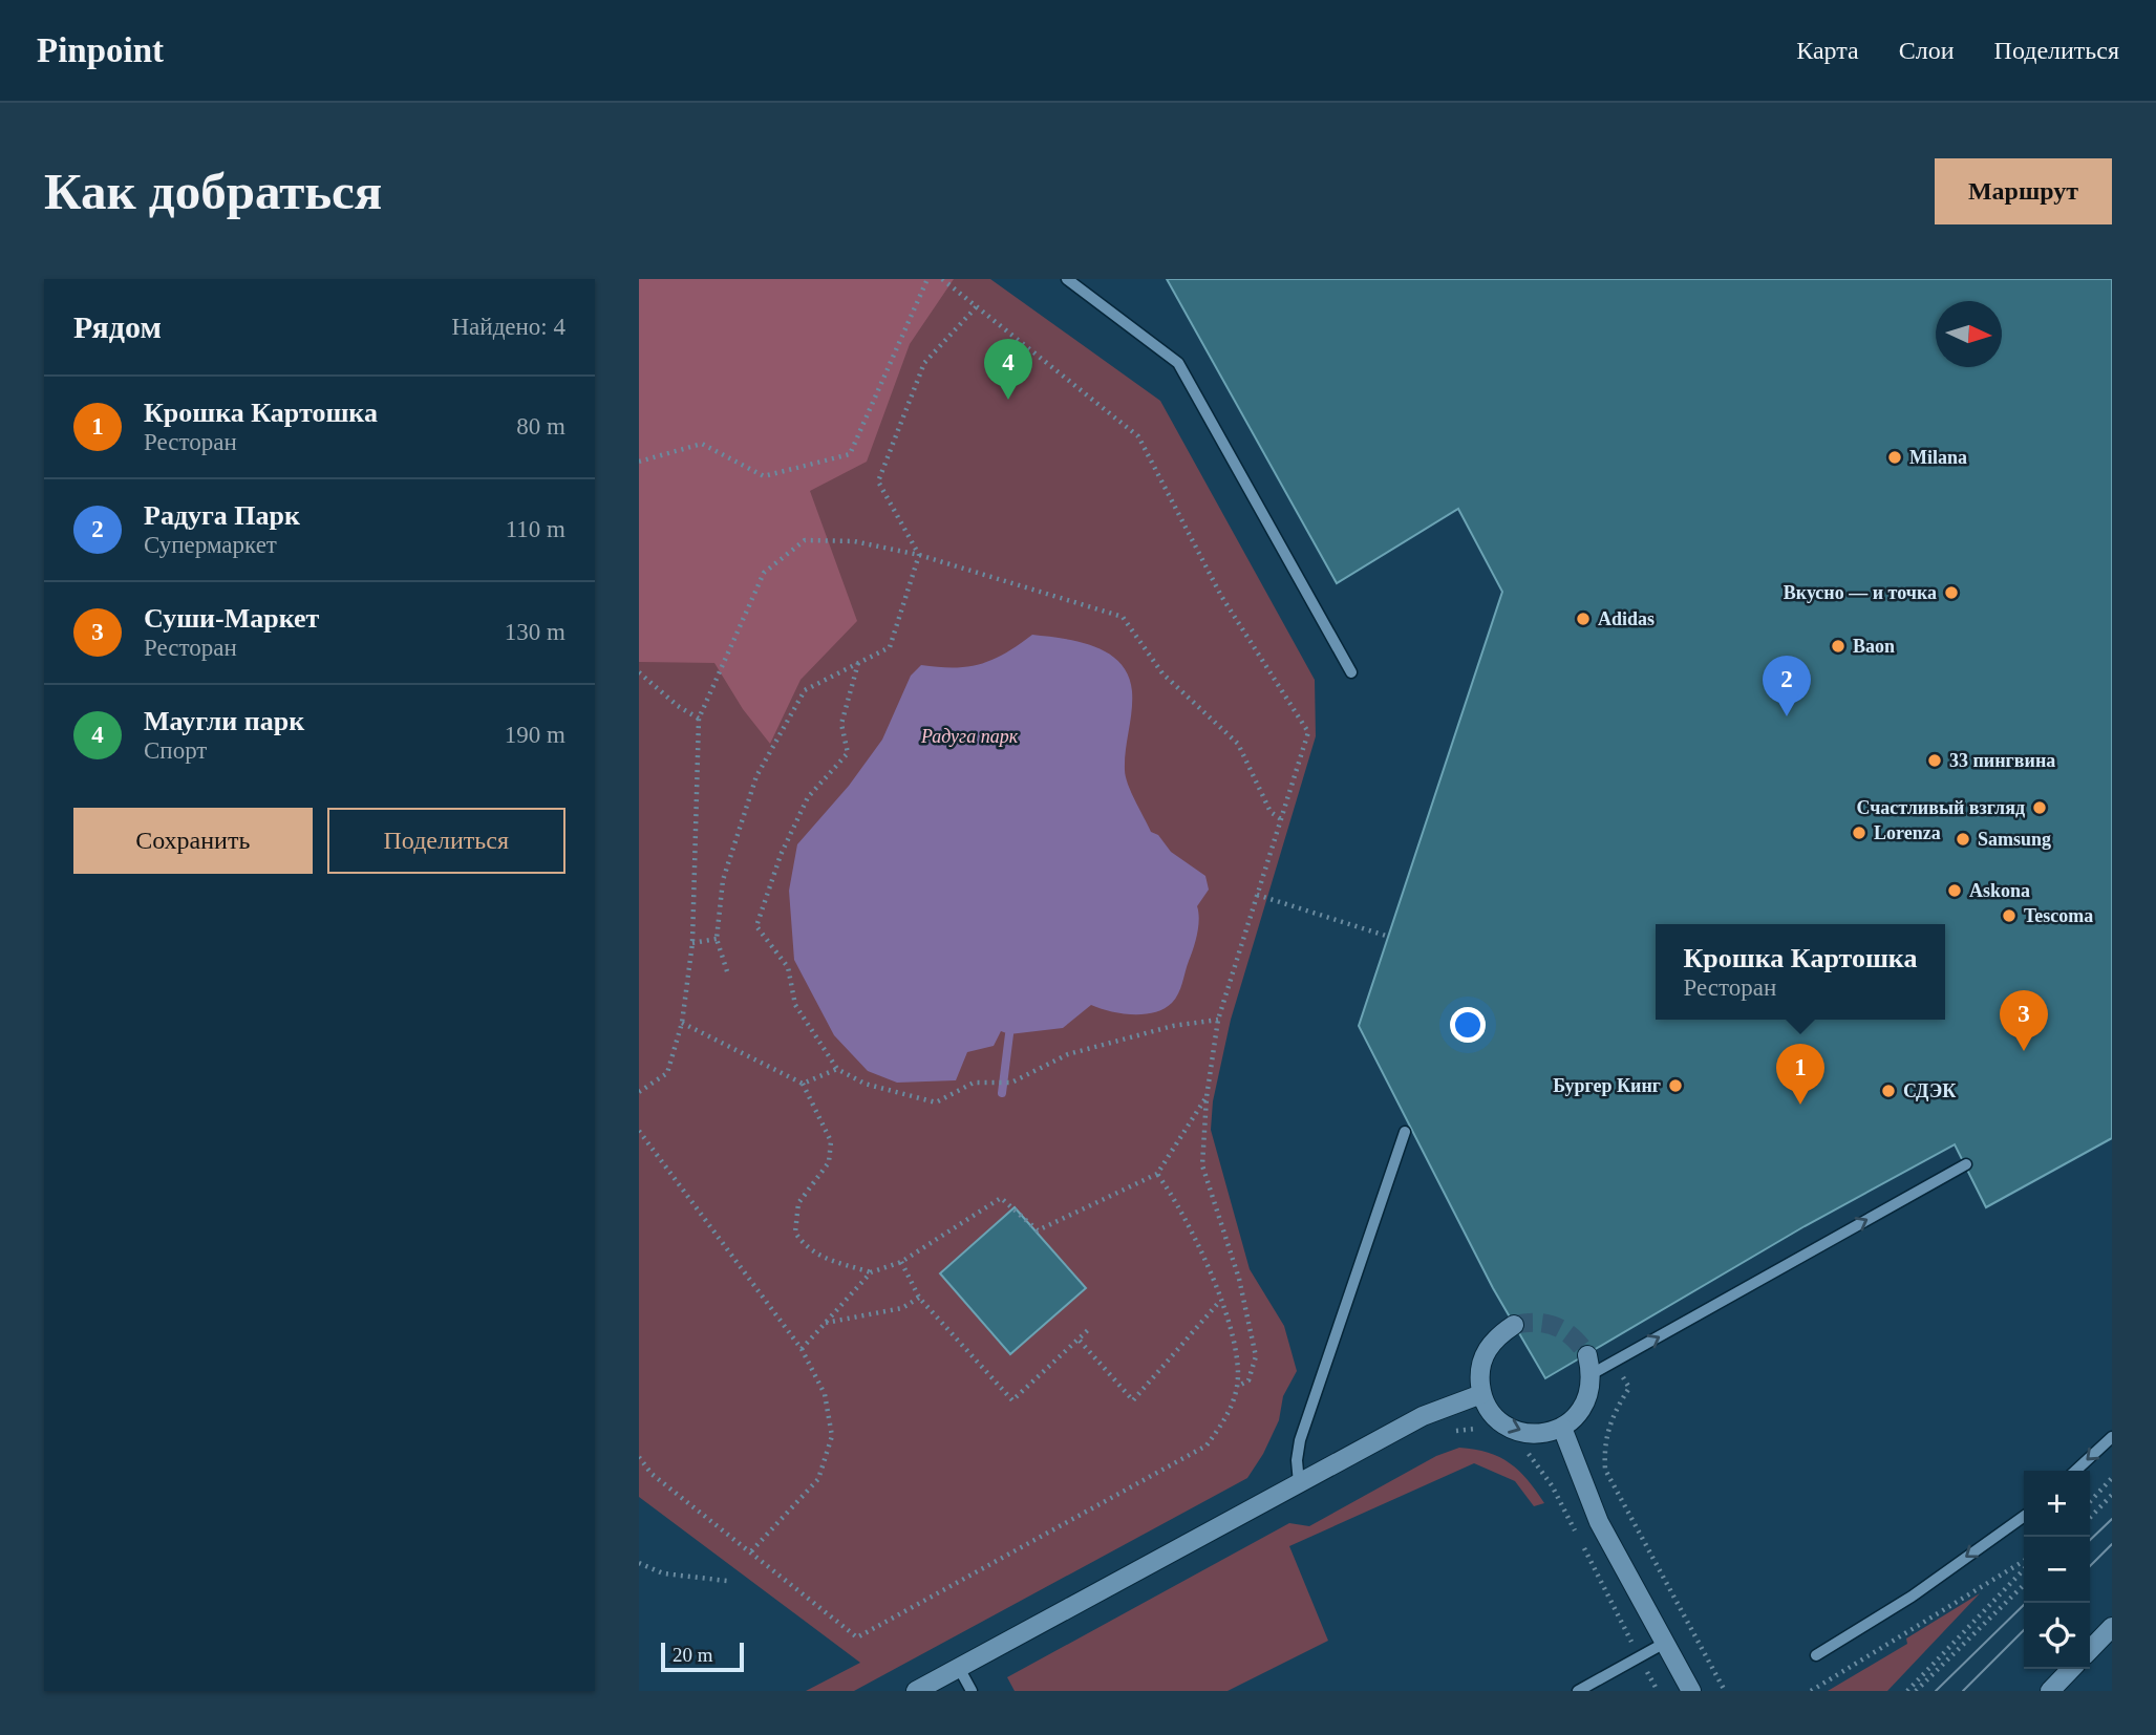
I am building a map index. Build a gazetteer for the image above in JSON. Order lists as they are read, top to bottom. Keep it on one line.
{"parks":["Радуга парк"],"places":["Milana","Вкусно — и точка","Adidas","Baon","33 пингвина","Счастливый взгляд","Lorenza","Samsung","Askona","Tescoma","Бургер Кинг","СДЭК"],"scale_bar":"20 m","north":"right","page":{"header":"Pinpoint","nav":["Карта","Слои","Поделиться"],"buttons":["Маршрут",["Сохранить","Поделиться"]],"title":"Как добраться","heading":["Рядом","Найдено: 4"],"pins":["4","2","3","1"],"list":[{"mark":"1","name":"Крошка Картошка","note":"Ресторан","value":"80 m"},{"mark":"2","name":"Радуга Парк","note":"Супермаркет","value":"110 m"},{"mark":"3","name":"Суши-Маркет","note":"Ресторан","value":"130 m"},{"mark":"4","name":"Маугли парк","note":"Спорт","value":"190 m"}],"popup":["Крошка Картошка","Ресторан"],"map_buttons":["+","−"],"scale":"20 m"}}
